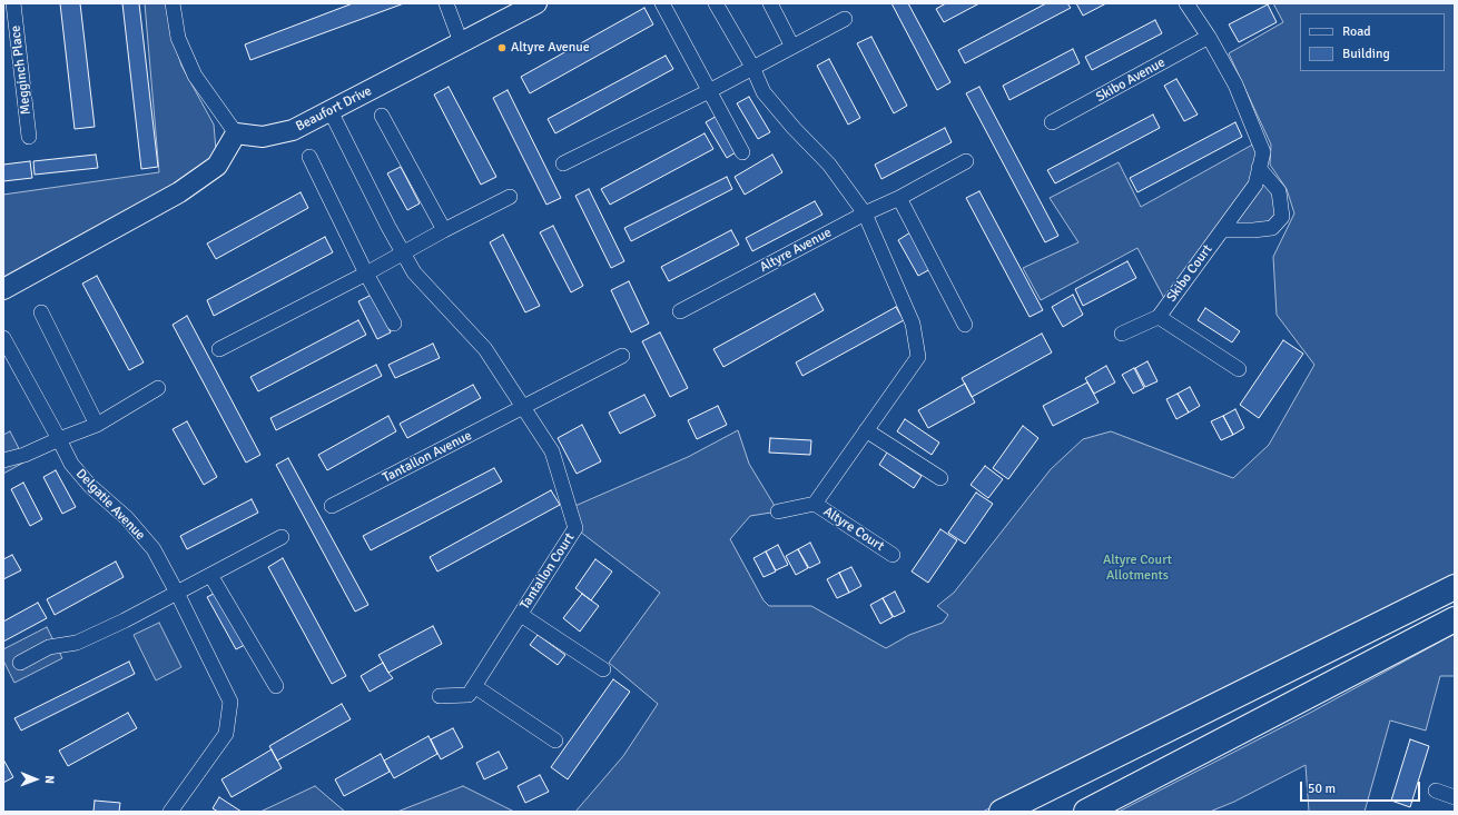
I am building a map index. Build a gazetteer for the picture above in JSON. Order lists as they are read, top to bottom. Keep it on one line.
{"streets":{"street":["Megginch Place","Skibo Avenue","Beaufort Drive","Altyre Avenue","Skibo Court","Tantallon Avenue","Delgatie Avenue","Altyre Court","Tantallon Court"]},"crossings":[["Altyre Avenue","Altyre Court"],["Tantallon Avenue","Tantallon Court"]],"parks":["Altyre Court Allotments"],"places":["Altyre Avenue"],"legend":["Road","Building"],"scale_bar":"50 m","north":"right"}
